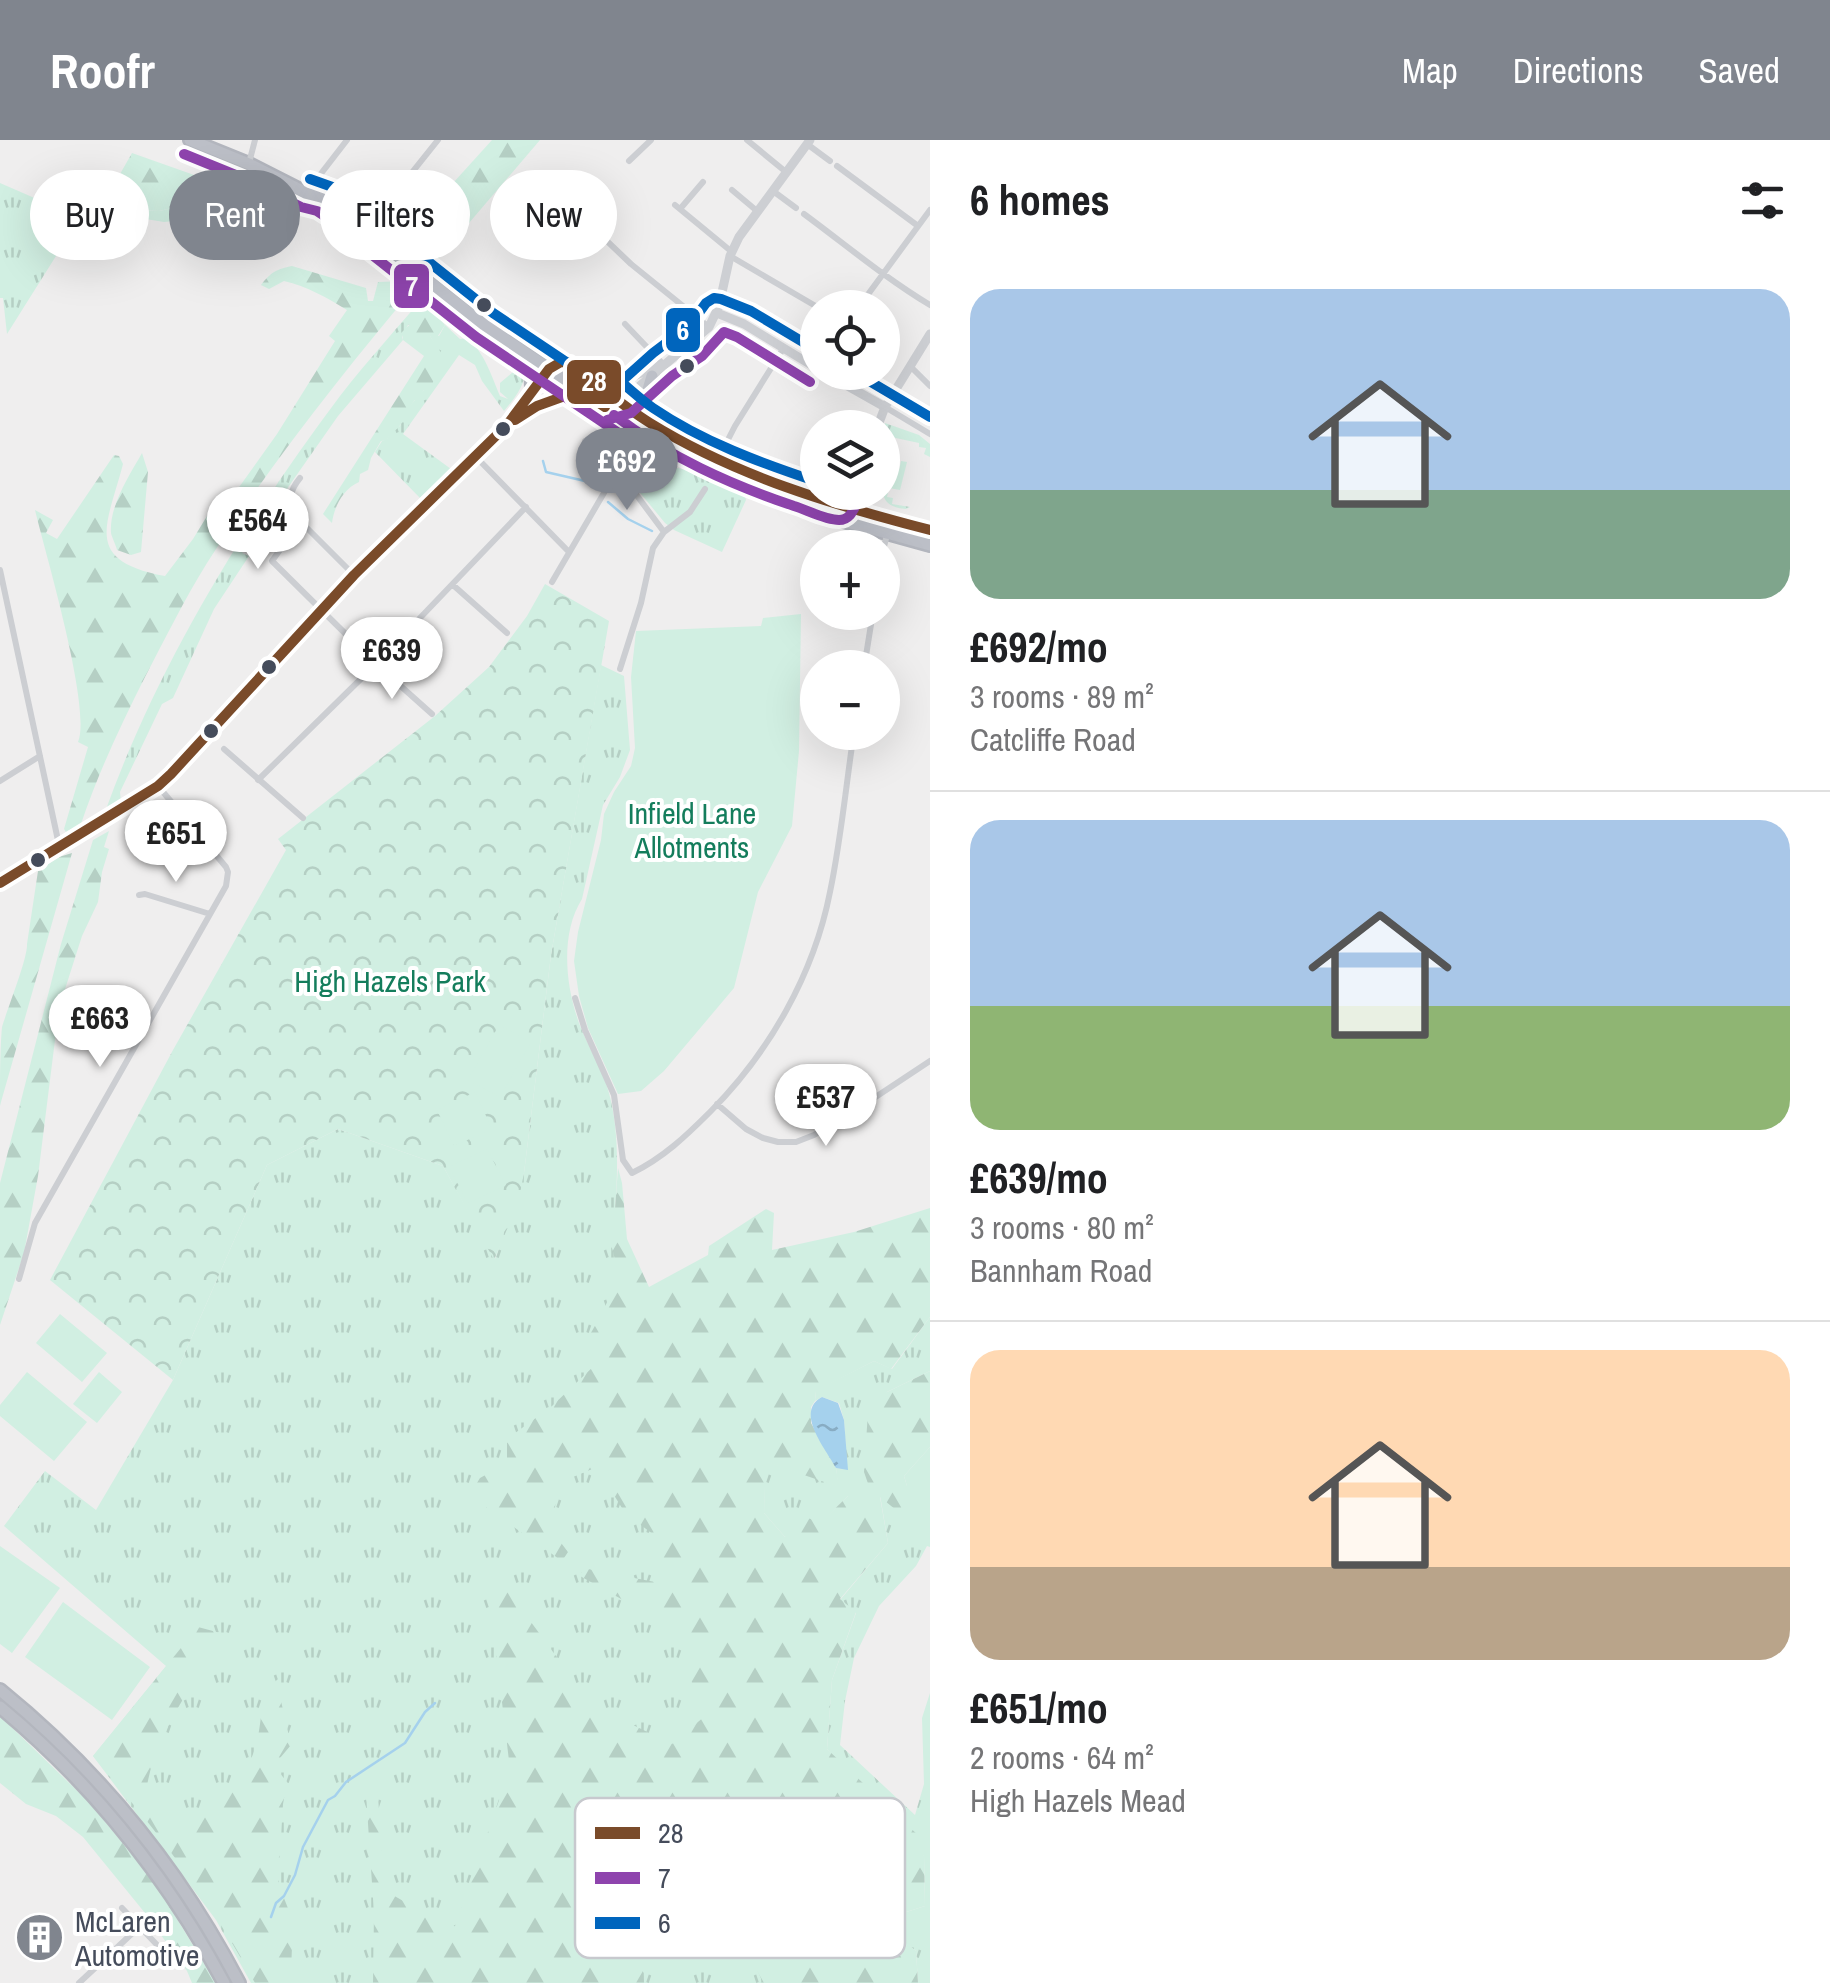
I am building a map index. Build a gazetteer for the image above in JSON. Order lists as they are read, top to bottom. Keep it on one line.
{"parks":["Infield Lane Allotments","High Hazels Park"],"places":{"building":["McLaren Automotive"]},"lines":["transit line 7","transit line 6","transit line 28"],"legend":["28","7","6"],"page":{"header":"Roofr","nav":["Map","Directions","Saved"],"heading":"6 homes","chip":["Buy","Rent","Filters","New"],"list":[{"name":"£692/mo","note":"3 rooms · 89 m² · Catcliffe Road"},{"name":"£639/mo","note":"3 rooms · 80 m² · Bannham Road"},{"name":"£651/mo","note":"2 rooms · 64 m² · High Hazels Mead"}],"map_buttons":["+","−"],"price":["£692","£564","£639","£651","£663","£537"]}}
